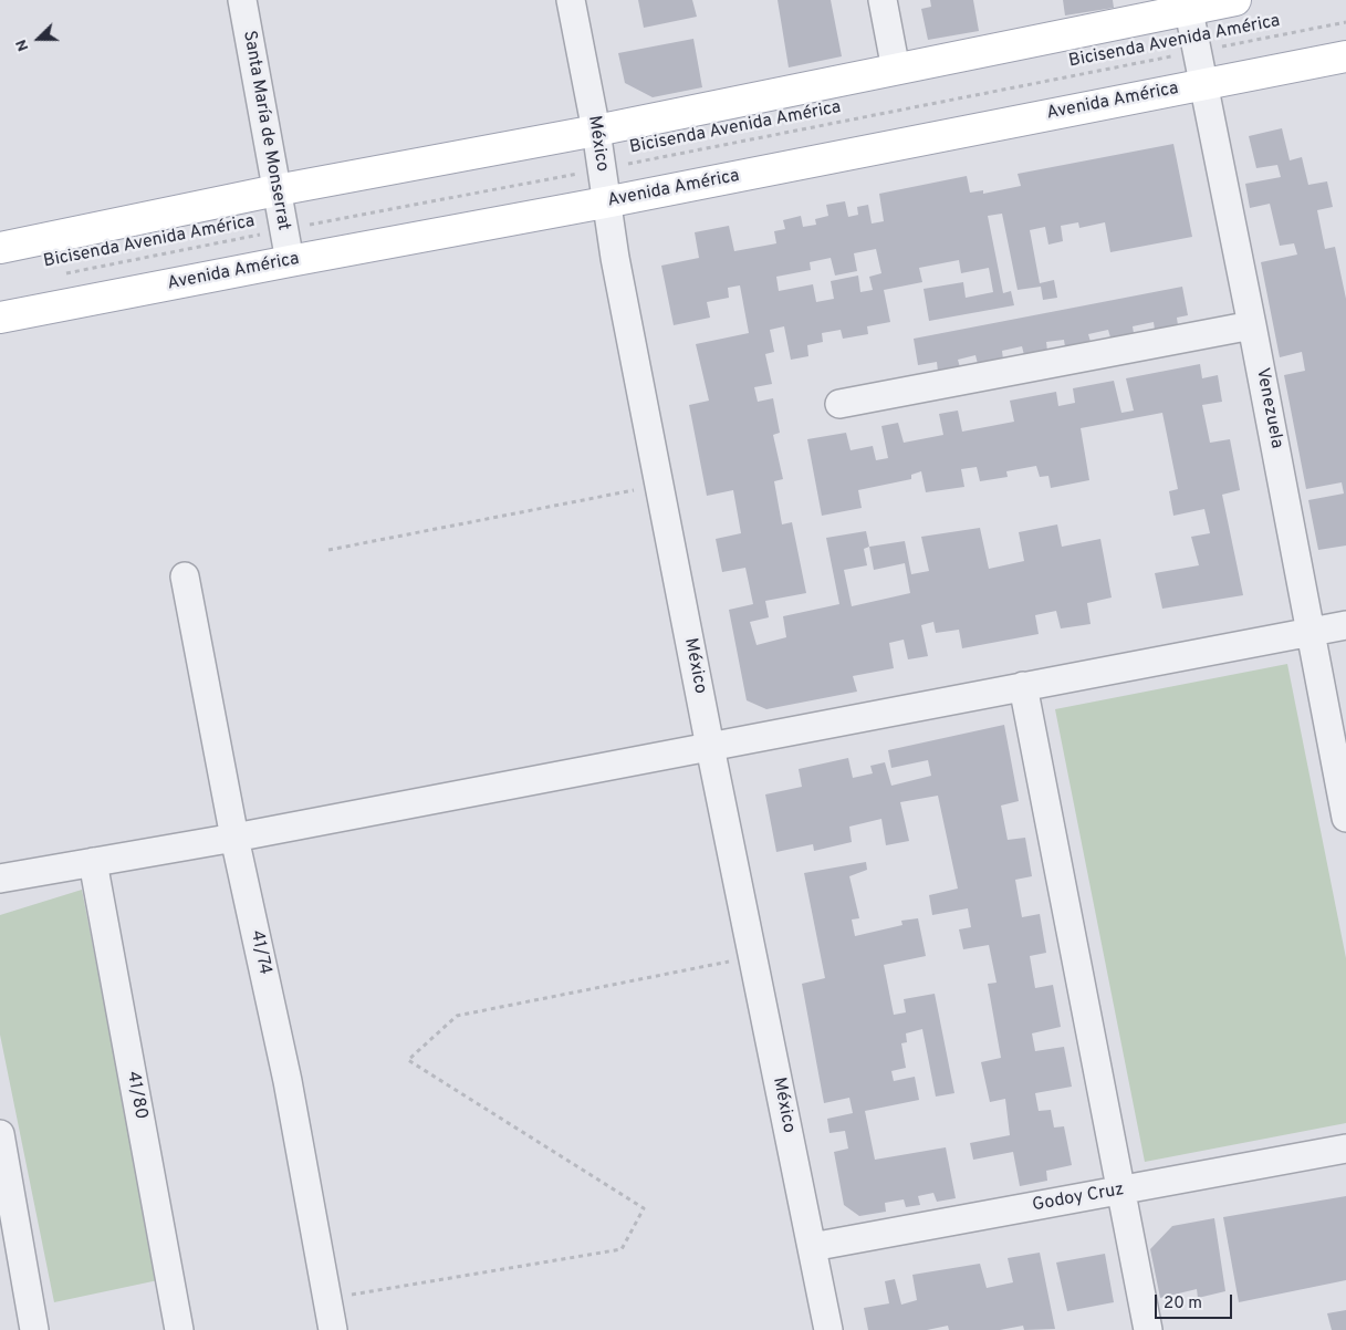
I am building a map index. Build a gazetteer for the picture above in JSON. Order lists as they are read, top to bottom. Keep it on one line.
{"streets":{"main road":["Avenida América"],"street":["Santa María de Monserrat","México","Venezuela","41/74","41/80","Godoy Cruz"],"path":["Bicisenda Avenida América"]},"crossings":[["Bicisenda Avenida América","Santa María de Monserrat"],["Bicisenda Avenida América","México"],["Bicisenda Avenida América","Venezuela"],["Avenida América","Santa María de Monserrat"],["Avenida América","México"],["Avenida América","Venezuela"],["México","Godoy Cruz"]],"scale_bar":"20 m","north":"left"}
